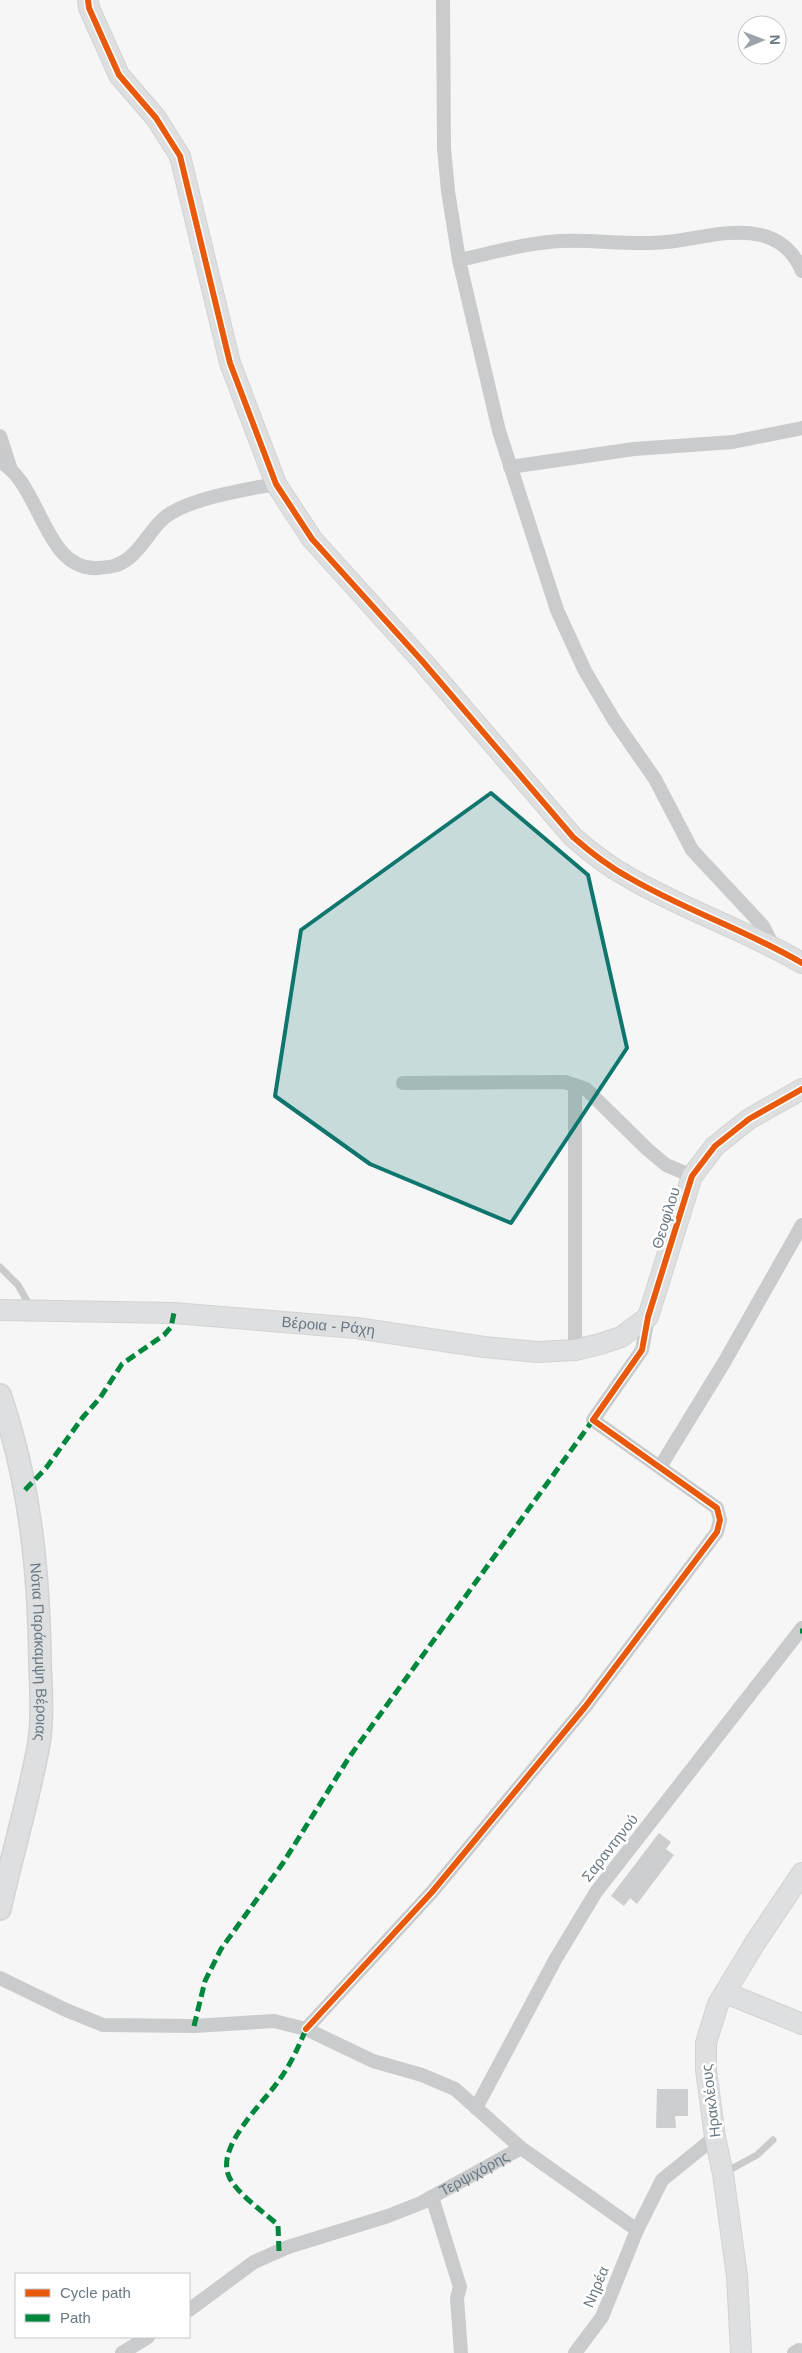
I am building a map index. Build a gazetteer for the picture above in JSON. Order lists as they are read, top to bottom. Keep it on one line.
{"streets":{"main road":["Νότια Παράκαμψη Βέροιας"],"street":["Θεοφίλου","Βέροια - Ράχη","Σαραντηνού","Ηρακλέους","Τερψιχόρης","Νηρέα"]},"crossings":[["Θεοφίλου","Βέροια - Ράχη"],["Τερψιχόρης","Νηρέα"]],"legend":["Cycle path","Path"],"north":"right"}
